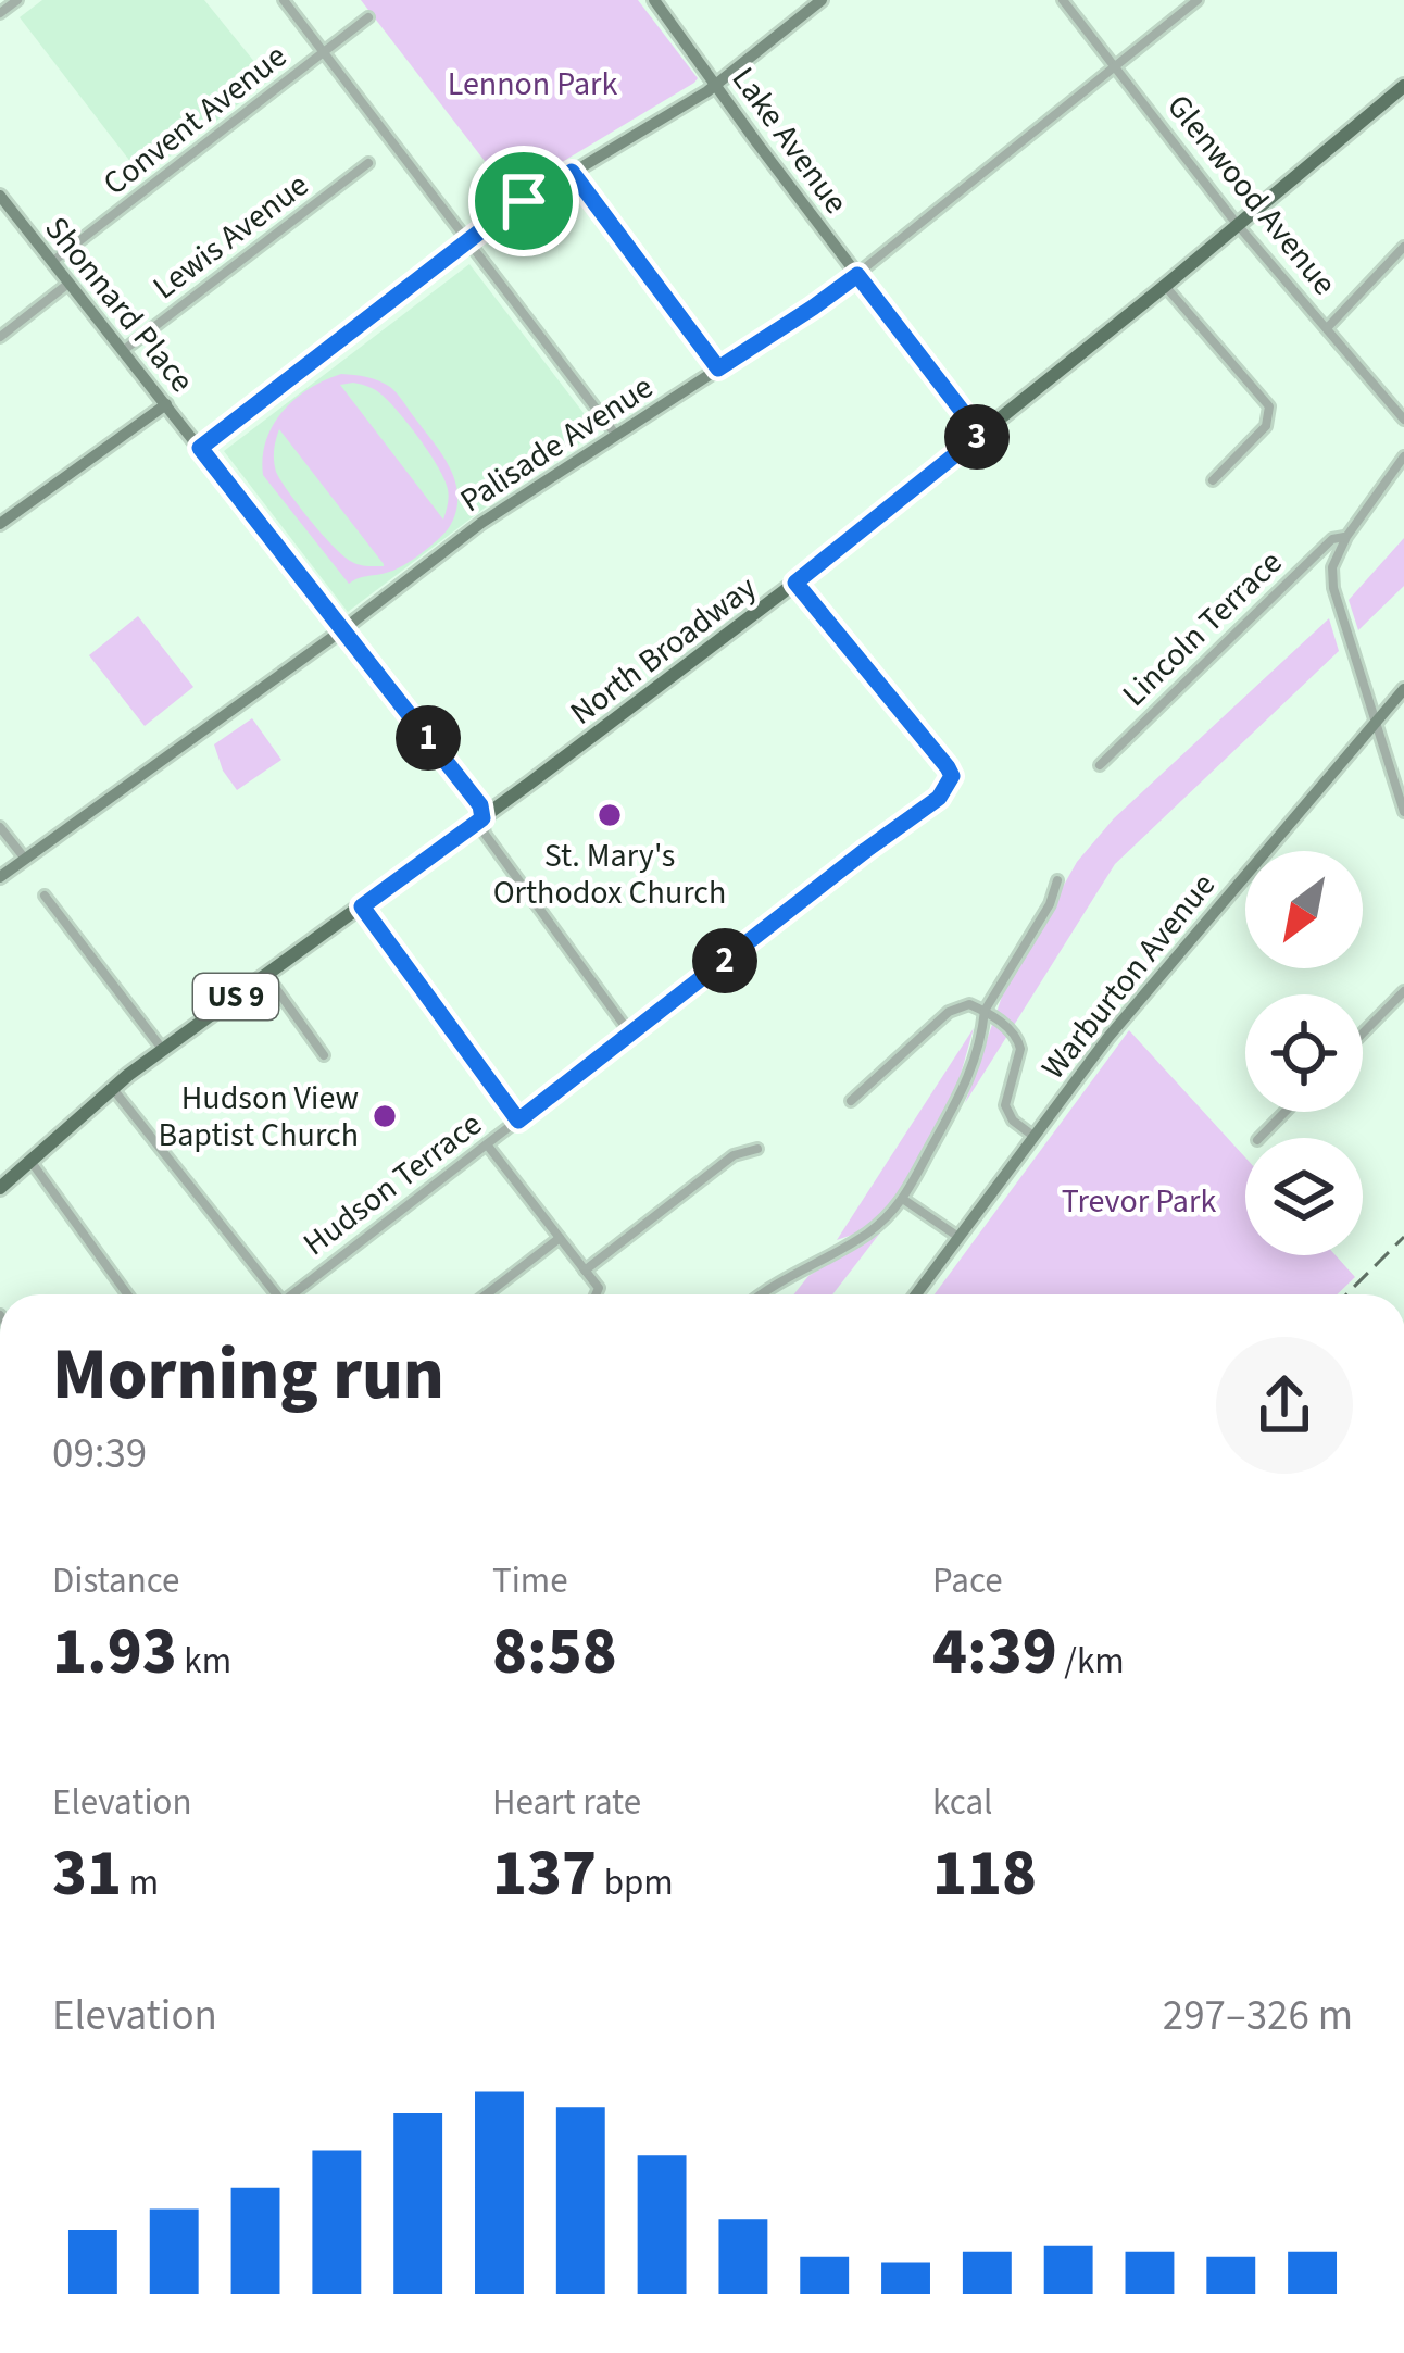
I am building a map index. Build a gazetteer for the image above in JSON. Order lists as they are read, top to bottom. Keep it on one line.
{"streets":{"main road":["North Broadway","US 9"],"street":["Convent Avenue","Lake Avenue","Glenwood Avenue","Lewis Avenue","Shonnard Place","Palisade Avenue","Lincoln Terrace","Warburton Avenue","Hudson Terrace"]},"crossings":[["Convent Avenue","Shonnard Place"],["Lake Avenue","Palisade Avenue"],["Lake Avenue","North Broadway"],["Glenwood Avenue","Palisade Avenue"],["Glenwood Avenue","North Broadway"],["Lewis Avenue","Shonnard Place"],["Shonnard Place","Palisade Avenue"],["Shonnard Place","North Broadway"],["North Broadway","Hudson Terrace"]],"parks":["Lennon Park","Trevor Park"],"places":["St. Mary's Orthodox Church","Hudson View Baptist Church"],"north":"bottom left","page":{"pins":["3","1","2"],"heading":["Morning run","09:39"],"stats":[["Distance","1.93 km"],["Time","8:58"],["Pace","4:39 /km"],["Elevation","31 m"],["Heart rate","137 bpm"],["kcal","118"]],"chart":["Elevation","297–326 m"]}}
